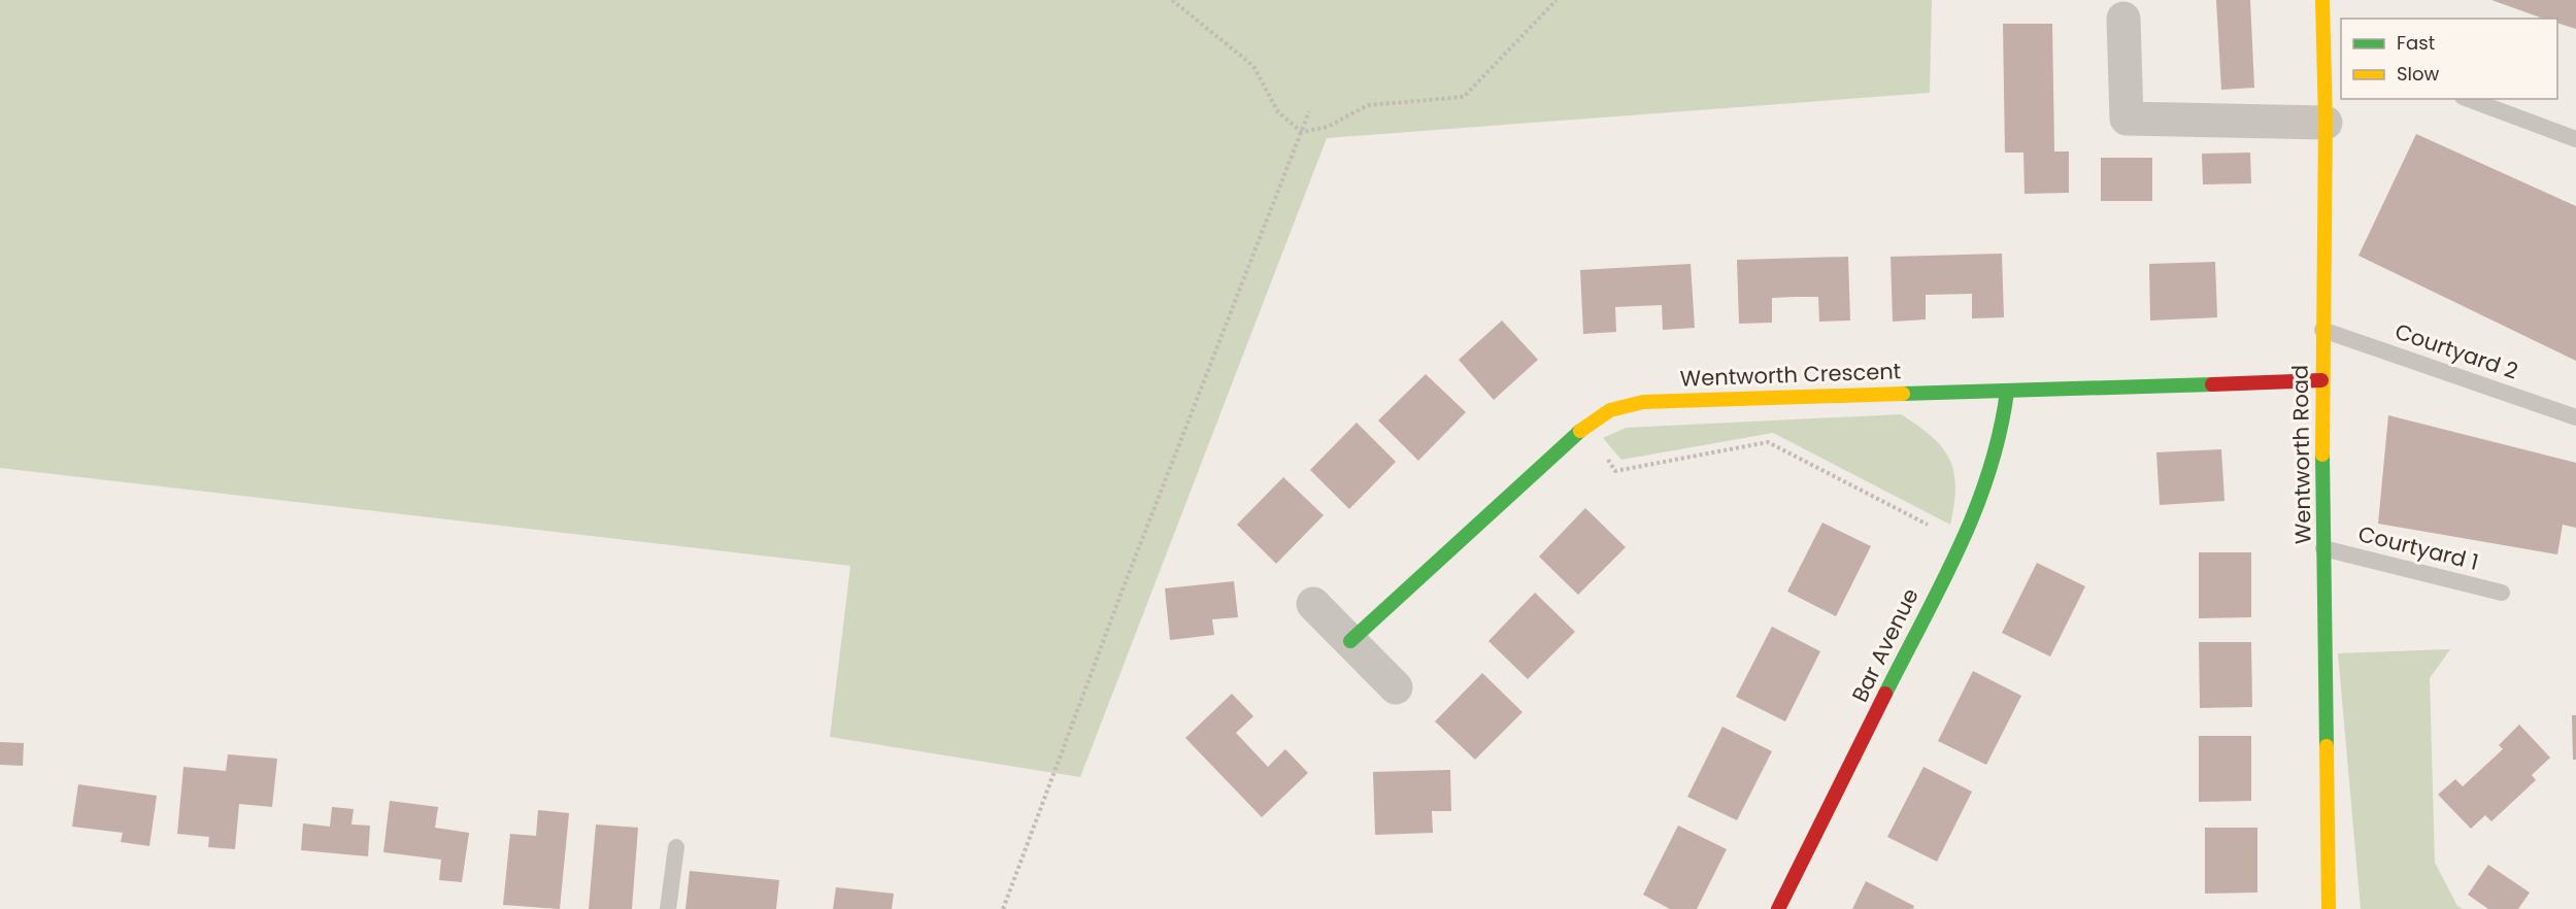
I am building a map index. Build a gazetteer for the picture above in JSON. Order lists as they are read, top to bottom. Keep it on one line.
{"streets":{"street":["Wentworth Crescent","Wentworth Road","Bar Avenue"],"lane":["Courtyard 2","Courtyard 1"]},"crossings":[["Courtyard 2","Wentworth Road"],["Wentworth Crescent","Wentworth Road"],["Wentworth Crescent","Bar Avenue"],["Wentworth Road","Courtyard 1"]],"legend":["Fast","Slow"]}
